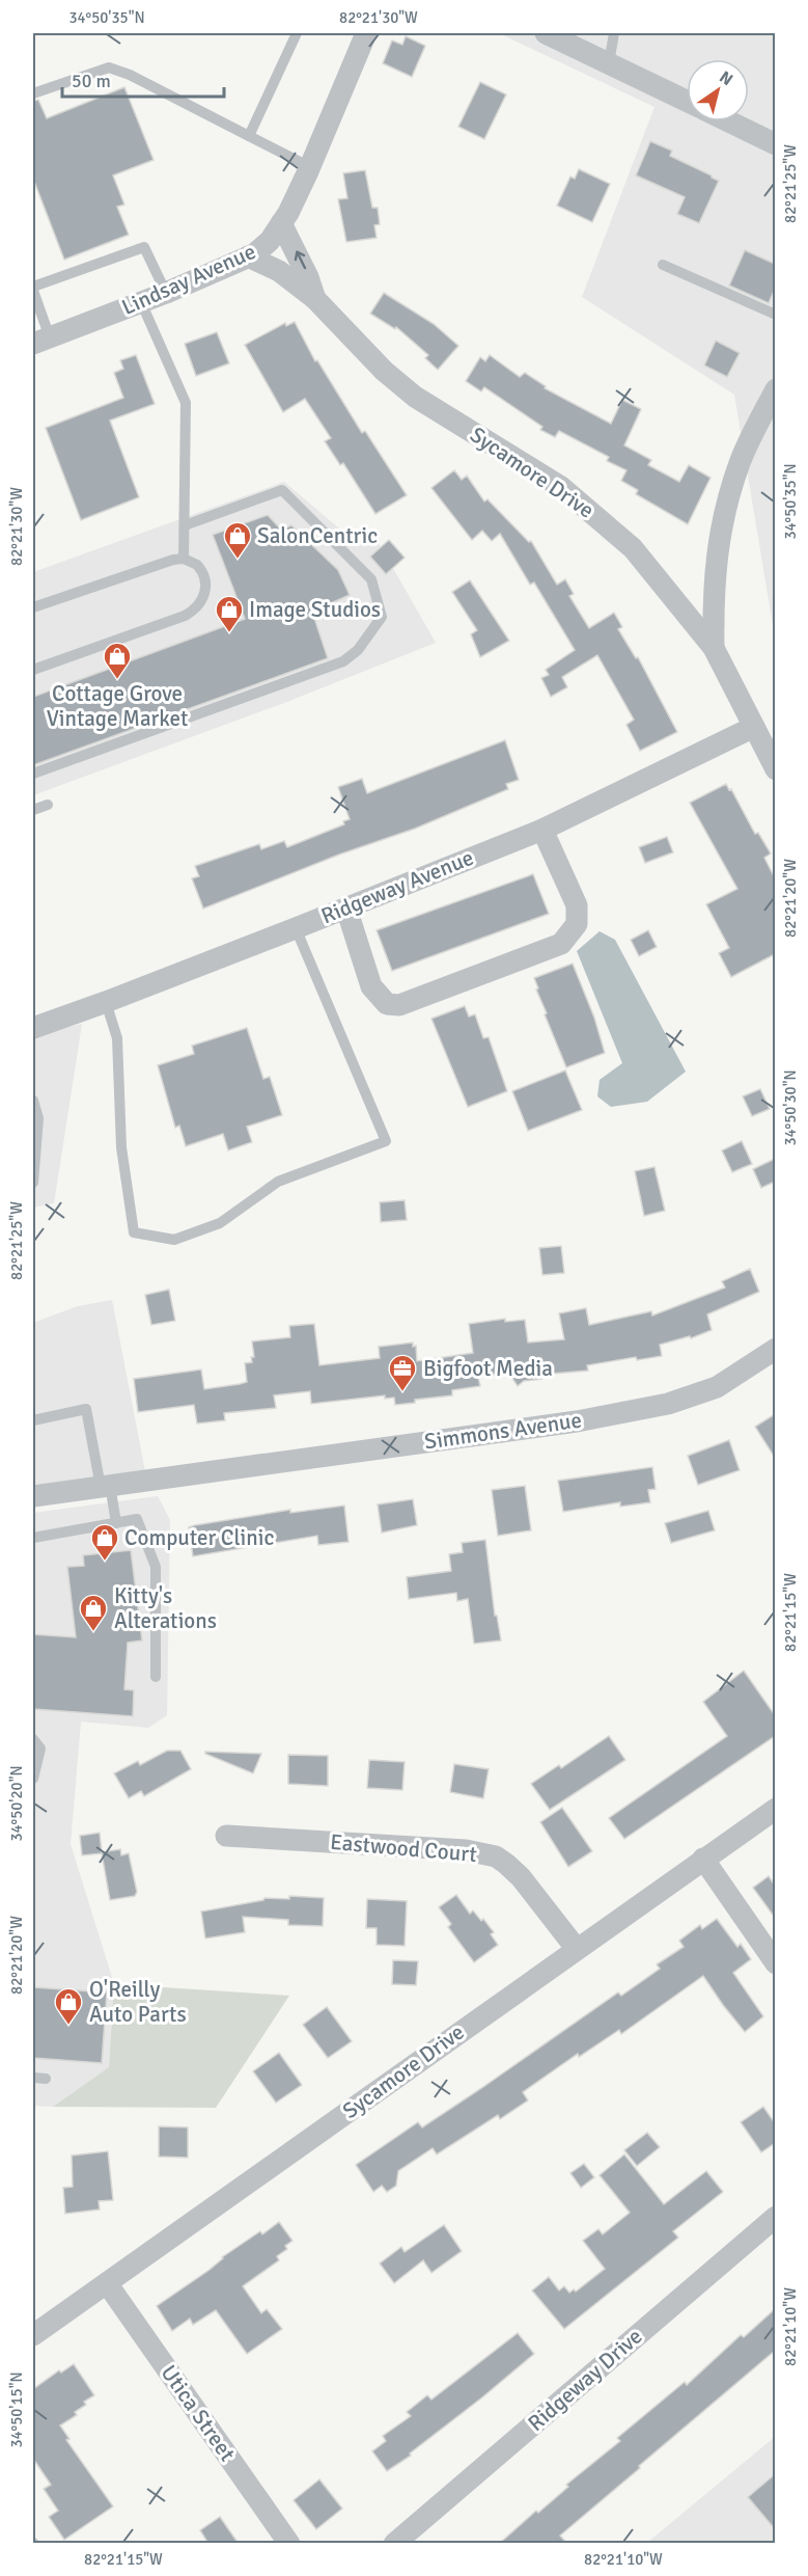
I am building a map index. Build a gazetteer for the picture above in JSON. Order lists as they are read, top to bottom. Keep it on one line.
{"streets":{"street":["Lindsay Avenue","Sycamore Drive","Ridgeway Avenue","Simmons Avenue","Eastwood Court","Ridgeway Drive","Utica Street"]},"crossings":[["Lindsay Avenue","Sycamore Drive"],["Sycamore Drive","Ridgeway Avenue"],["Sycamore Drive","Eastwood Court"],["Sycamore Drive","Utica Street"]],"places":{"shop":["SalonCentric","Image Studios","Cottage Grove Vintage Market","Computer Clinic","Kitty's Alterations","O'Reilly Auto Parts"],"office":["Bigfoot Media"]},"scale_bar":"50 m","north":"top right","coordinates":["34°50'35\"N","82°21'30\"W","82°21'25\"W","82°21'20\"W","34°50'30\"N","82°21'15\"W","34°50'20\"N","82°21'10\"W","34°50'15\"N"]}
